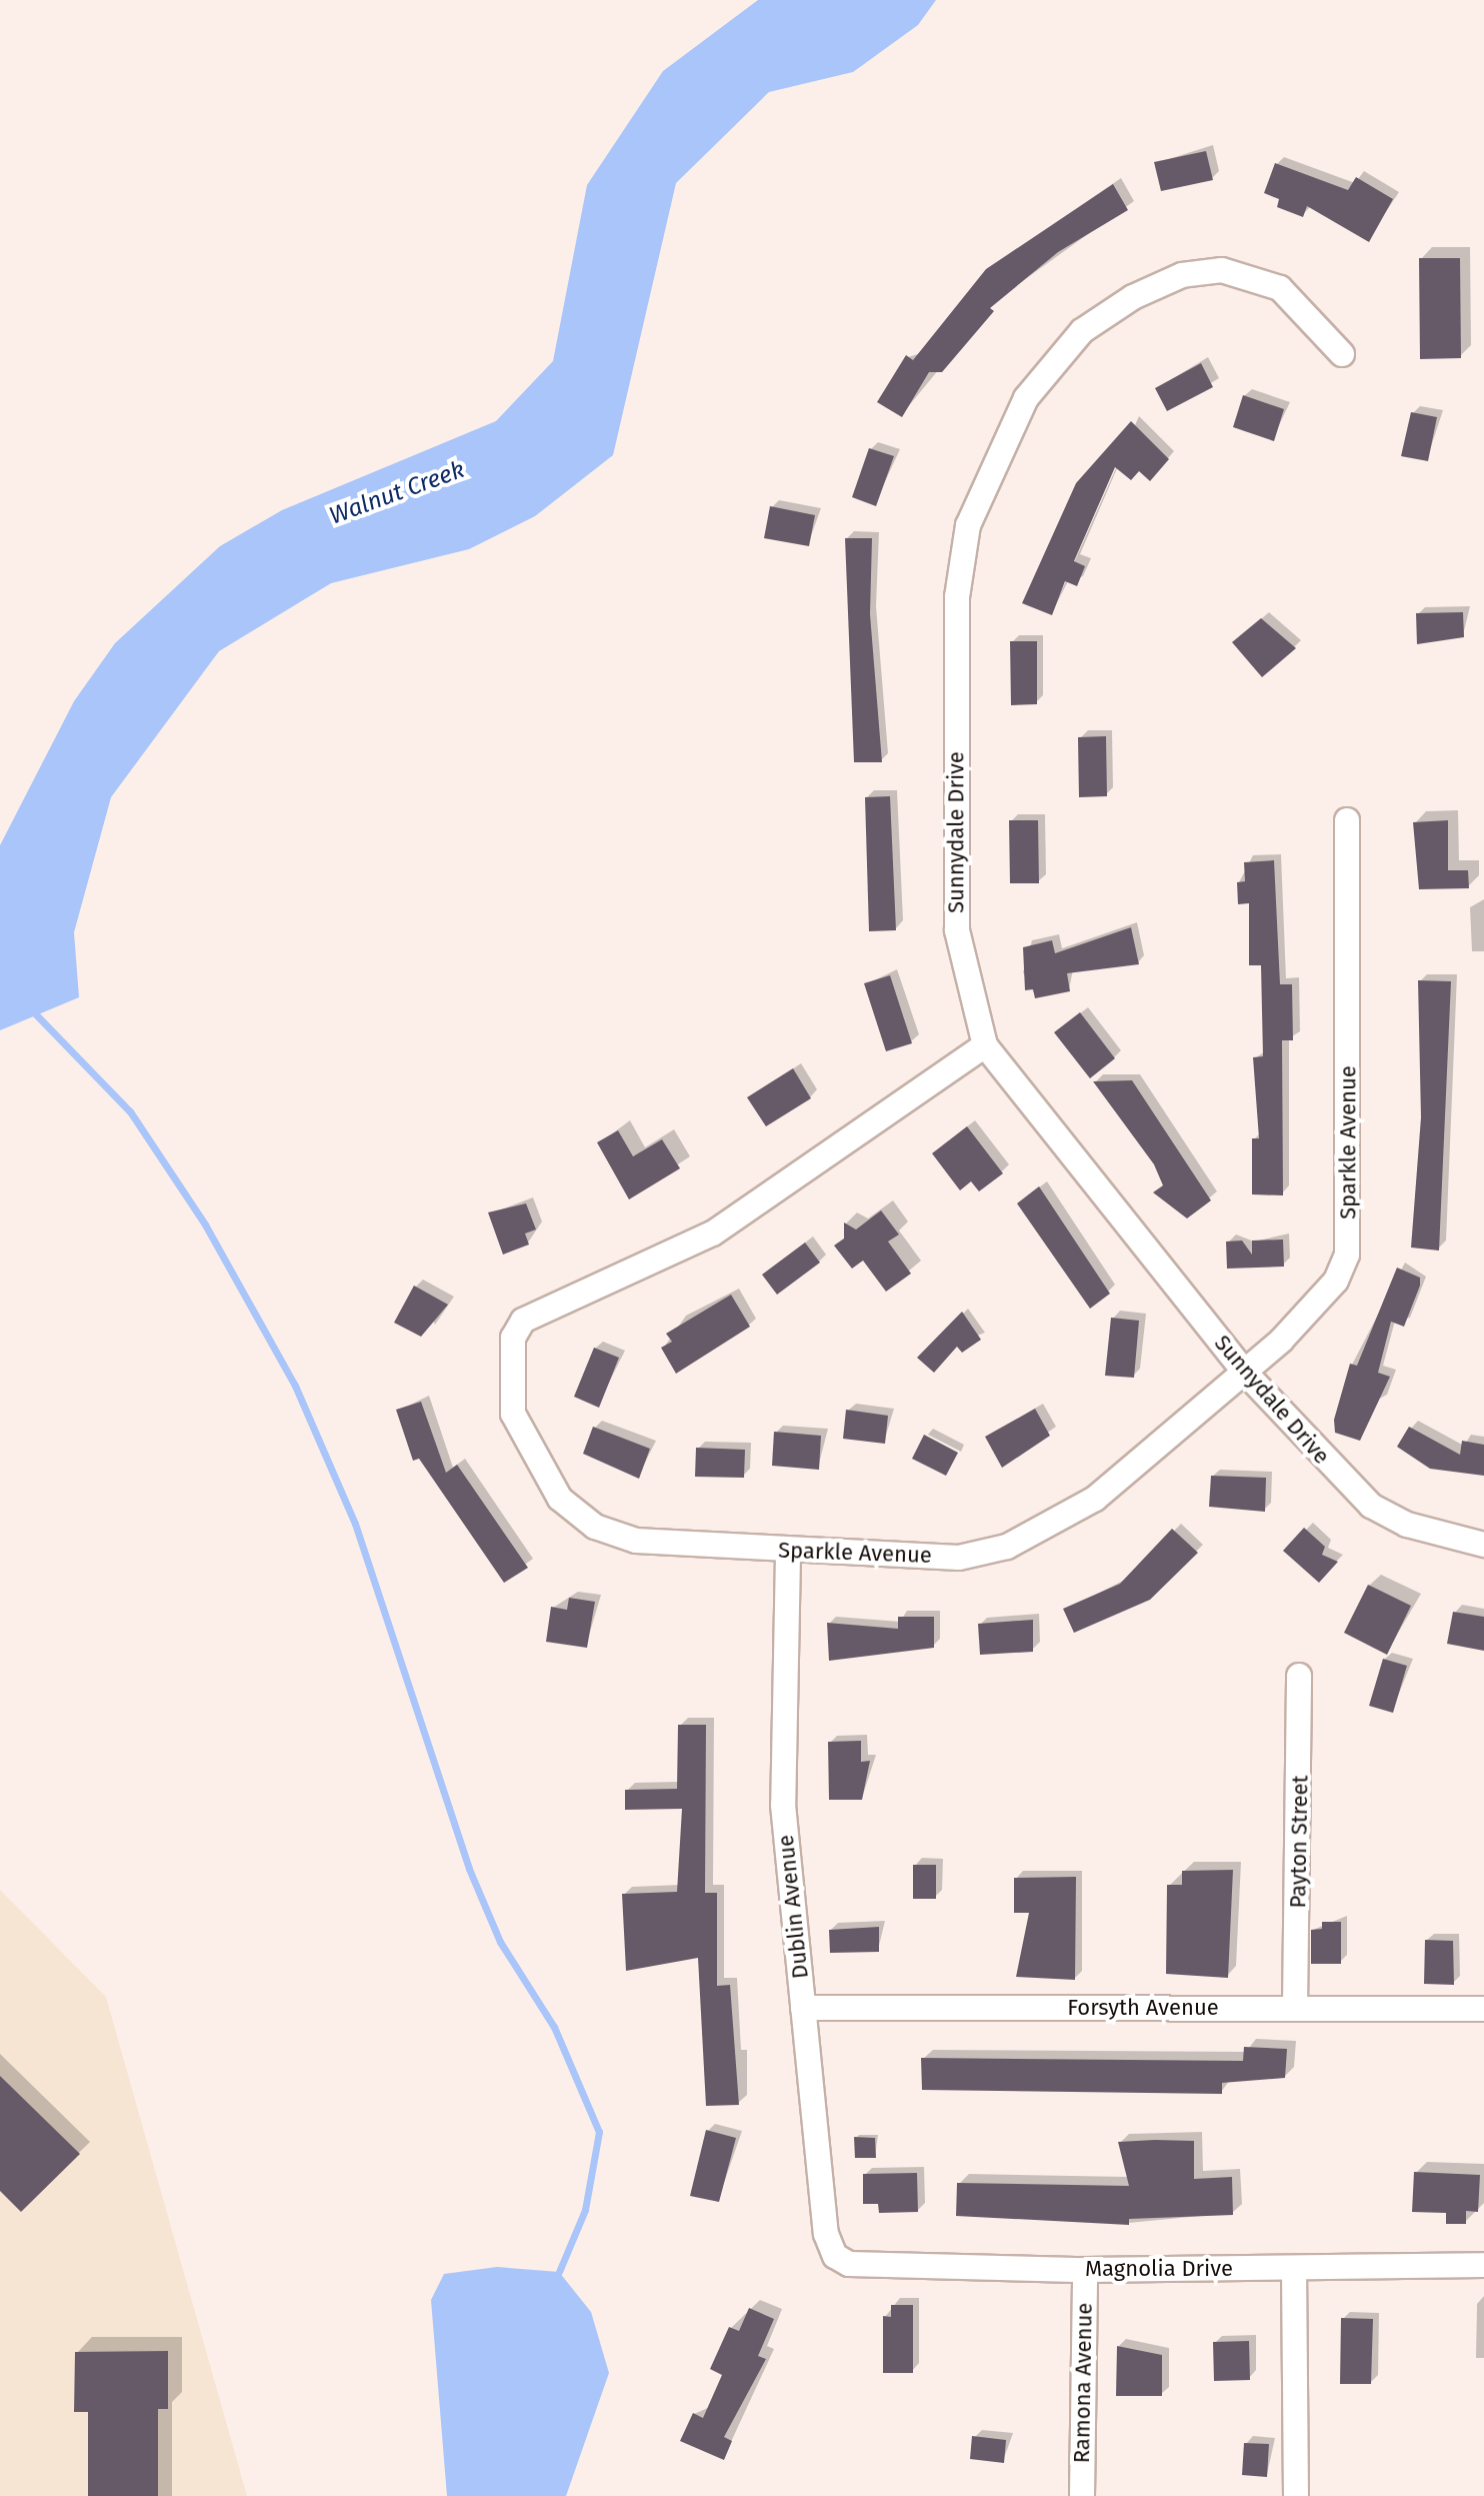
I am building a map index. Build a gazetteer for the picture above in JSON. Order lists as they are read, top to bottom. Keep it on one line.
{"streets":{"street":["Sunnydale Drive","Sparkle Avenue","Payton Street","Dublin Avenue","Forsyth Avenue","Magnolia Drive","Ramona Avenue"]},"crossings":[["Sunnydale Drive","Sparkle Avenue"],["Sparkle Avenue","Dublin Avenue"],["Payton Street","Forsyth Avenue"],["Dublin Avenue","Forsyth Avenue"],["Dublin Avenue","Magnolia Drive"],["Magnolia Drive","Ramona Avenue"]],"water":["Walnut Creek"]}
